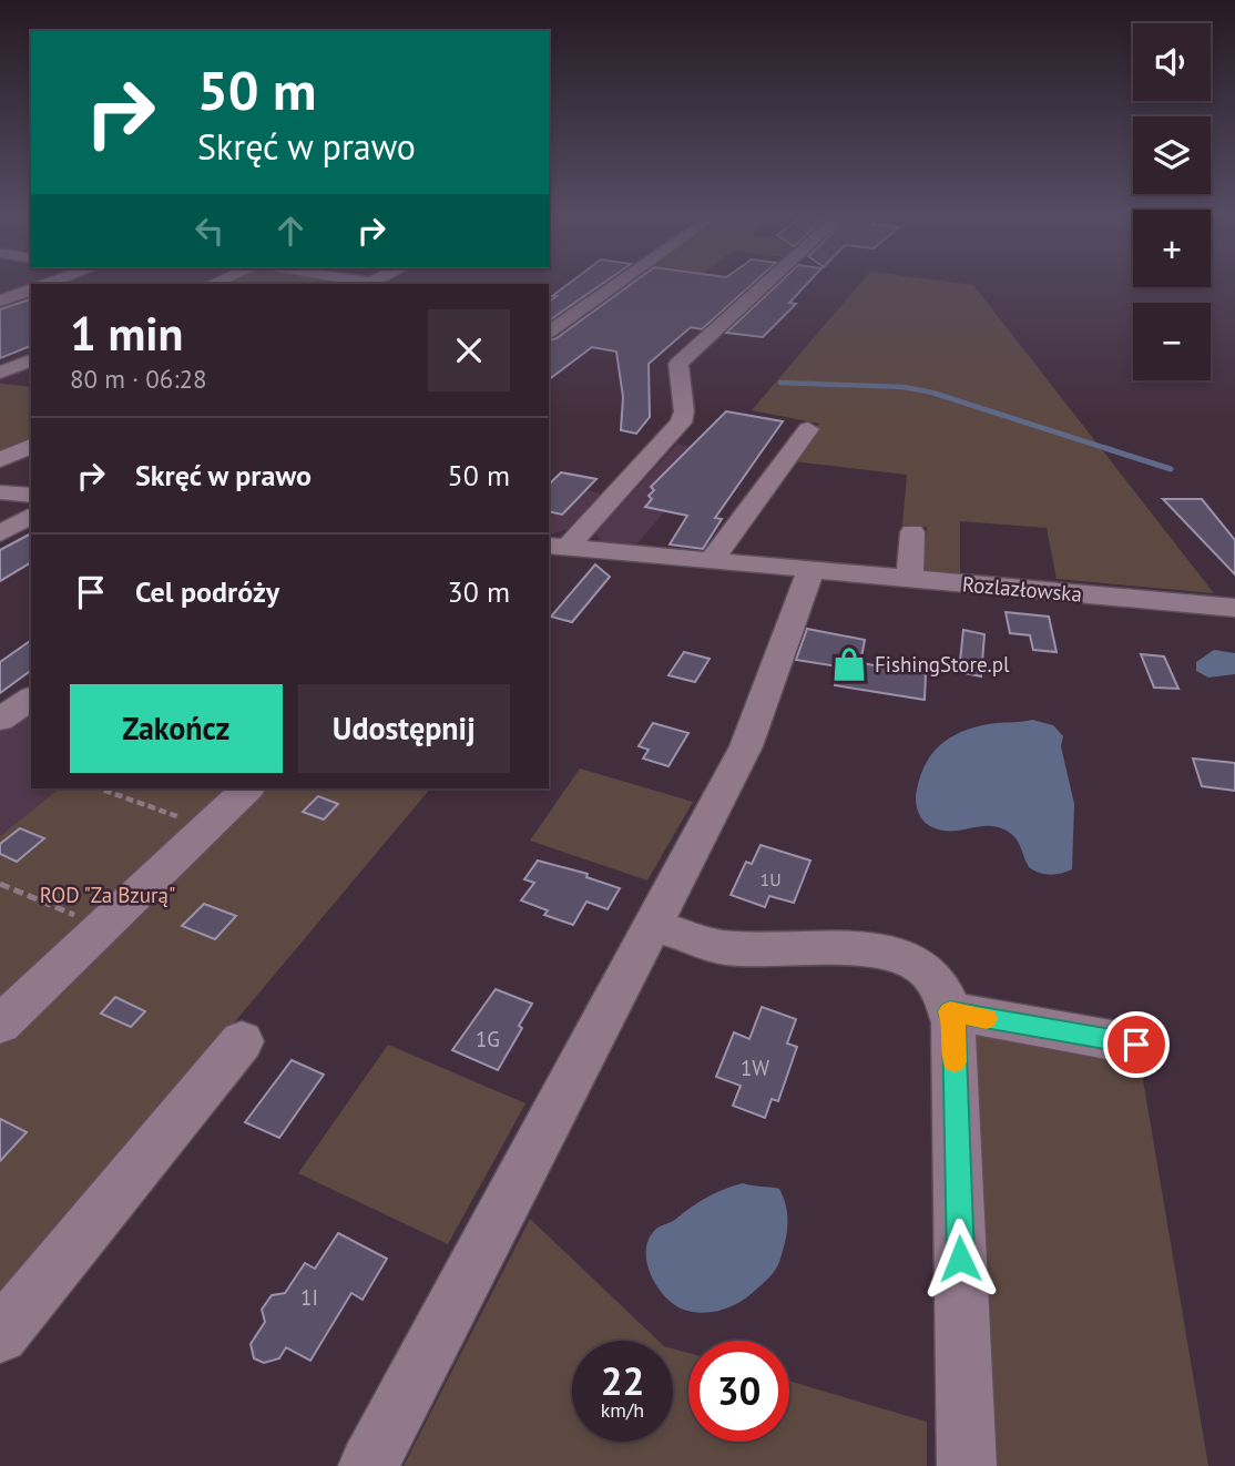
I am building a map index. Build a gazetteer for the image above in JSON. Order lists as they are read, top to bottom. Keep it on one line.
{"streets":{"street":["Rozlazłowska"]},"parks":["ROD \"Za Bzurą\""],"places":{"shop":["FishingStore.pl"]},"house_numbers":["1U","1G","1W","1I"],"page":{"map_buttons":["+","−"],"turn":["50 m","Skręć w prawo"],"heading":["1 min","80 m · 06:28"],"list":[{"name":"Skręć w prawo","value":"50 m"},{"name":"Cel podróży","value":"30 m"}],"buttons":["Zakończ","Udostępnij"],"speed":"22 km/h","limit":"30"}}
